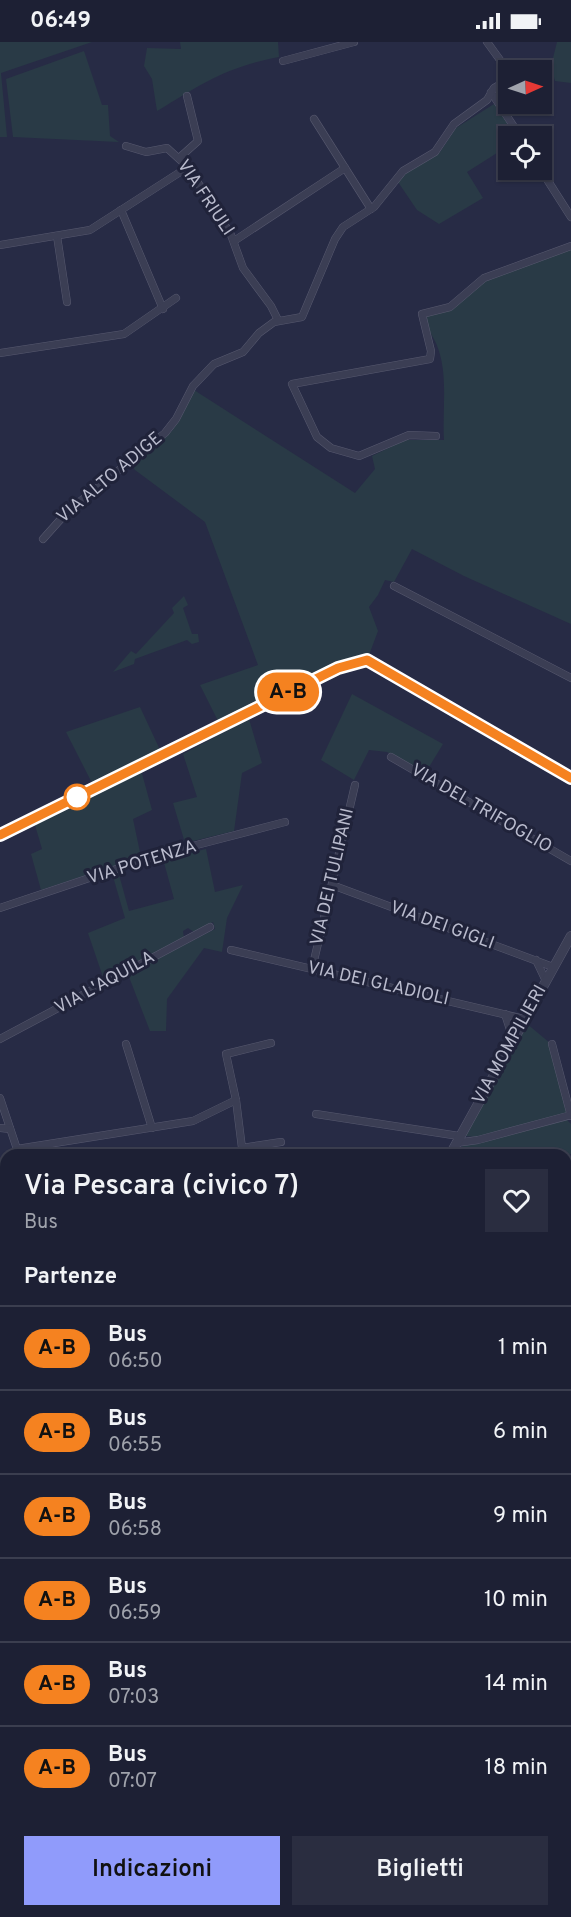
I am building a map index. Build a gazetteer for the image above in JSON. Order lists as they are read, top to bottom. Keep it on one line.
{"streets":{"street":["VIA FRIULI","VIA ALTO ADIGE","VIA DEL TRIFOGLIO","VIA POTENZA","VIA DEI TULIPANI","VIA DEI GIGLI","VIA L'AQUILA","VIA DEI GLADIOLI","VIA MOMPILIERI"]},"crossings":[["VIA FRIULI","VIA ALTO ADIGE"],["VIA DEI TULIPANI","VIA DEI GIGLI"],["VIA DEI TULIPANI","VIA DEI GLADIOLI"],["VIA DEI GIGLI","VIA MOMPILIERI"],["VIA DEI GLADIOLI","VIA MOMPILIERI"]],"lines":["bus line A-B"],"north":"right","page":{"status":"06:49","on_map":"A-B","heading":[["Via Pescara (civico 7)","Bus"],"Partenze"],"list":[{"mark":"A-B","name":"Bus","note":"06:50","value":"1 min"},{"mark":"A-B","name":"Bus","note":"06:55","value":"6 min"},{"mark":"A-B","name":"Bus","note":"06:58","value":"9 min"},{"mark":"A-B","name":"Bus","note":"06:59","value":"10 min"},{"mark":"A-B","name":"Bus","note":"07:03","value":"14 min"},{"mark":"A-B","name":"Bus","note":"07:07","value":"18 min"}],"buttons":["Indicazioni","Biglietti"]}}
